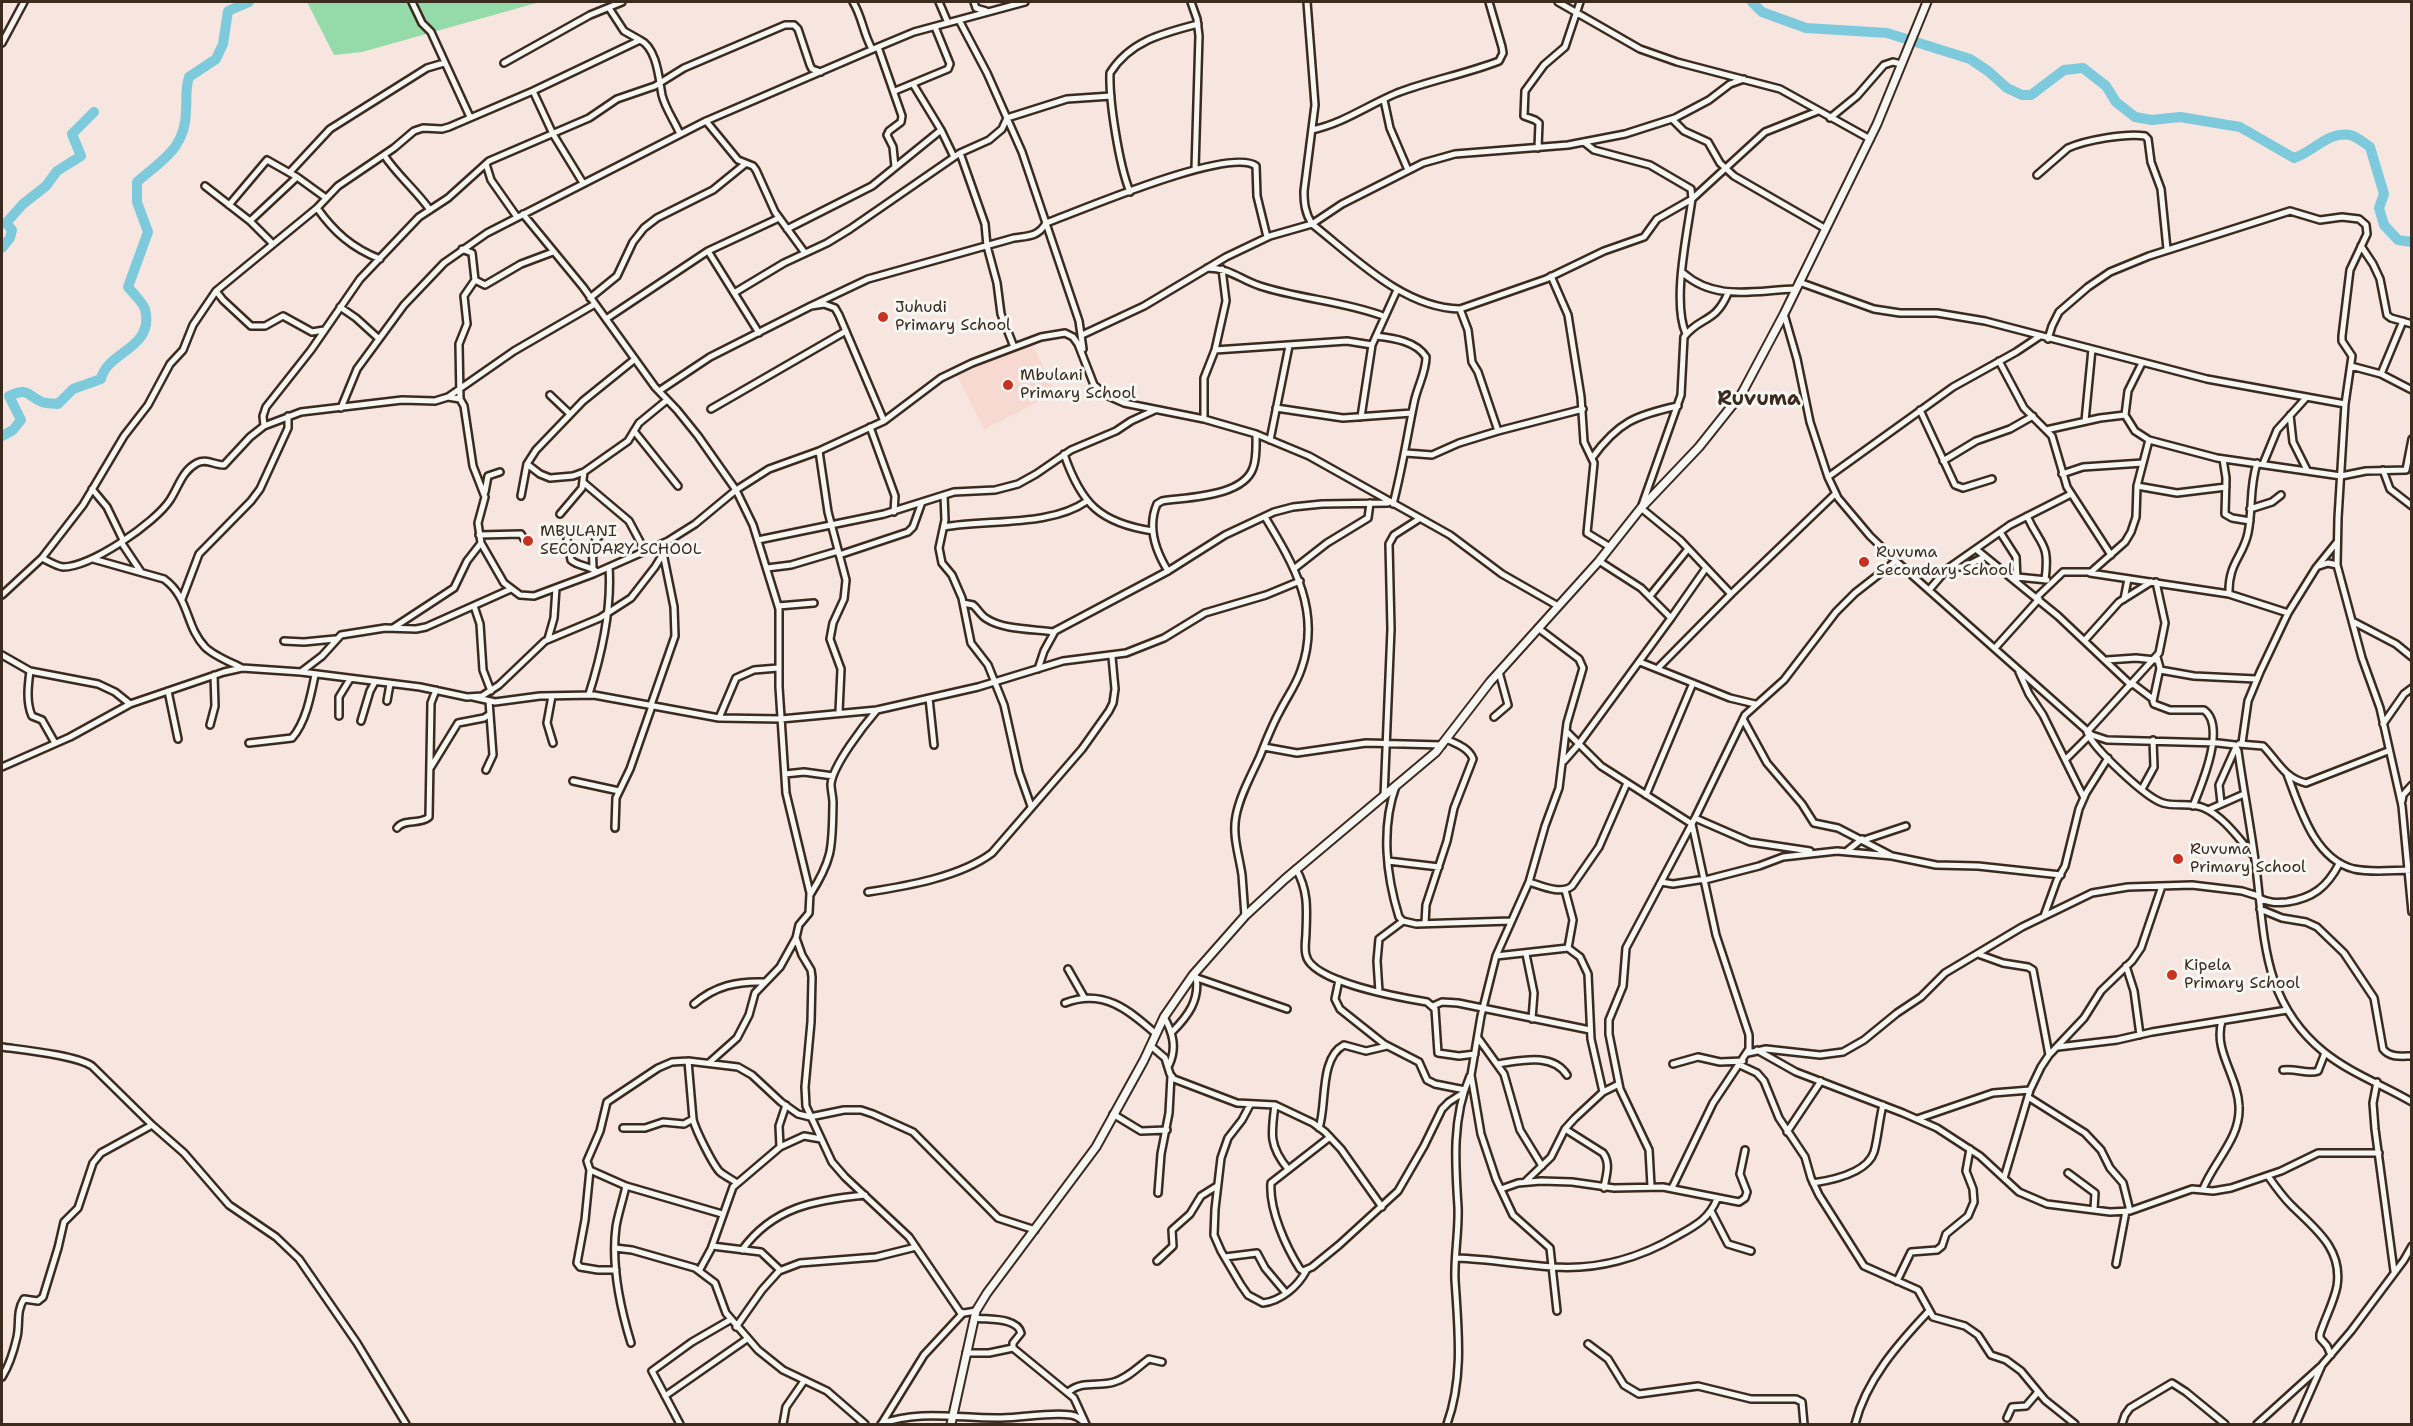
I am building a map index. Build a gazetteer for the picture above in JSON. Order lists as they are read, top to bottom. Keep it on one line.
{"districts":["Ruvuma"],"places":["Juhudi Primary School","Mbulani Primary School","MBULANI SECONDARY SCHOOL","Ruvuma Secondary School","Ruvuma Primary School","Kipela Primary School"]}
